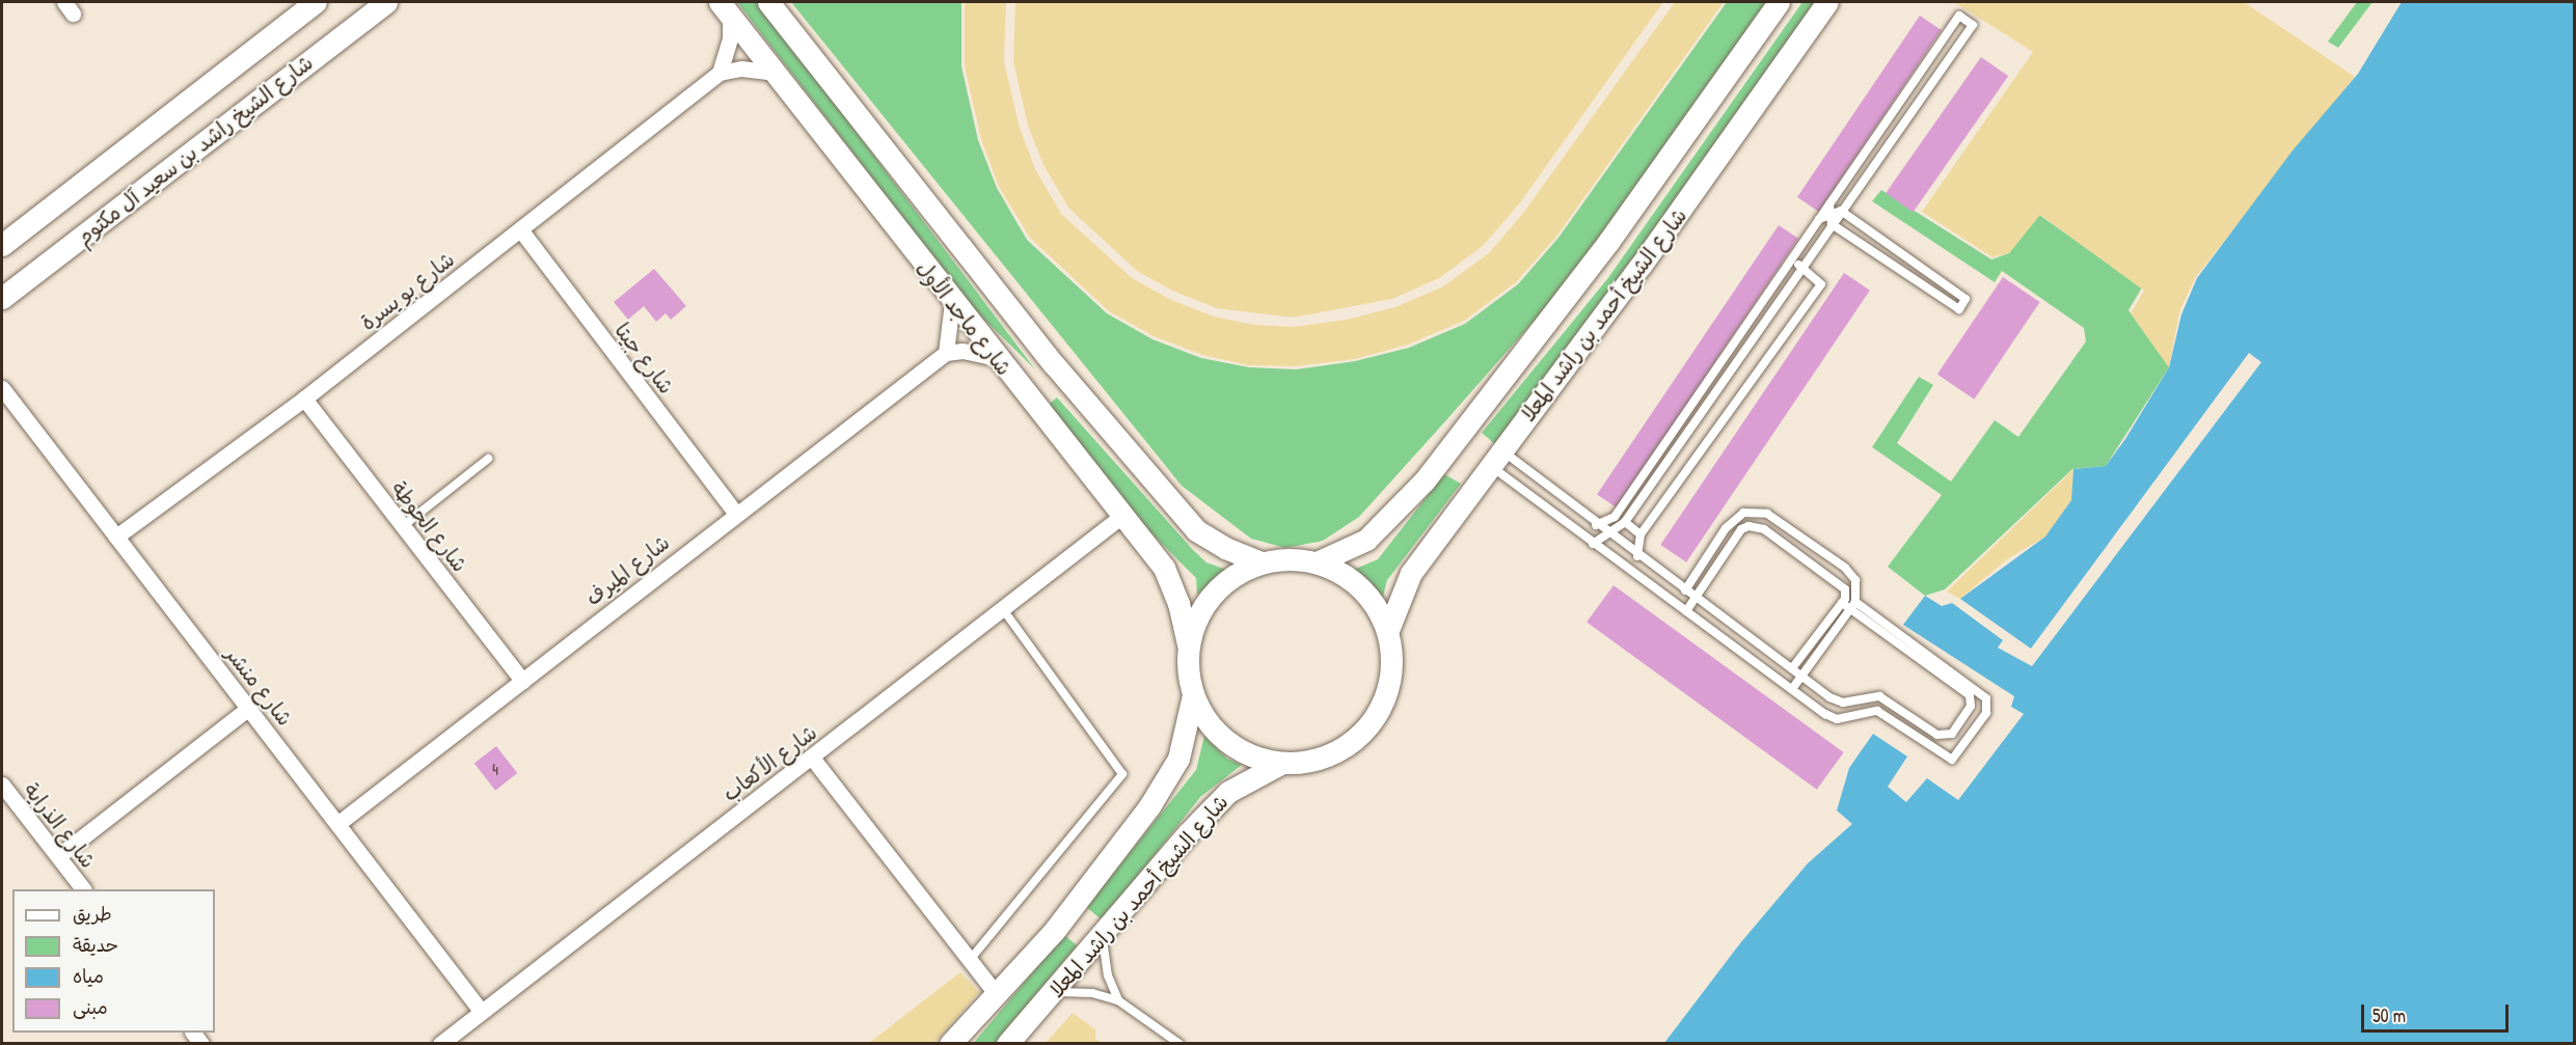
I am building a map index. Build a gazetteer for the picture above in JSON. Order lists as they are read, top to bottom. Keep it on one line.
{"streets":{"main road":["شارع الشيخ راشد بن سعيد آل مكتوم","شارع الشيخ أحمد بن راشد المعلا","شارع ماجد الأول"],"street":["شارع بو يسرة","شارع جيتا","شارع الحوطة","شارع الميرف","شارع منشر","شارع الأكعاب","شارع الذراية"]},"crossings":[["شارع بو يسرة","شارع جيتا"],["شارع بو يسرة","شارع الحوطة"],["شارع بو يسرة","شارع منشر"],["شارع الشيخ أحمد بن راشد المعلا","شارع ماجد الأول"],["شارع ماجد الأول","شارع الأكعاب"],["شارع جيتا","شارع الميرف"],["شارع الحوطة","شارع الميرف"],["شارع الميرف","شارع منشر"],["شارع منشر","شارع الأكعاب"]],"house_numbers":["4"],"legend":["طريق","حديقة","مياه","مبنى"],"scale_bar":"50 m"}
